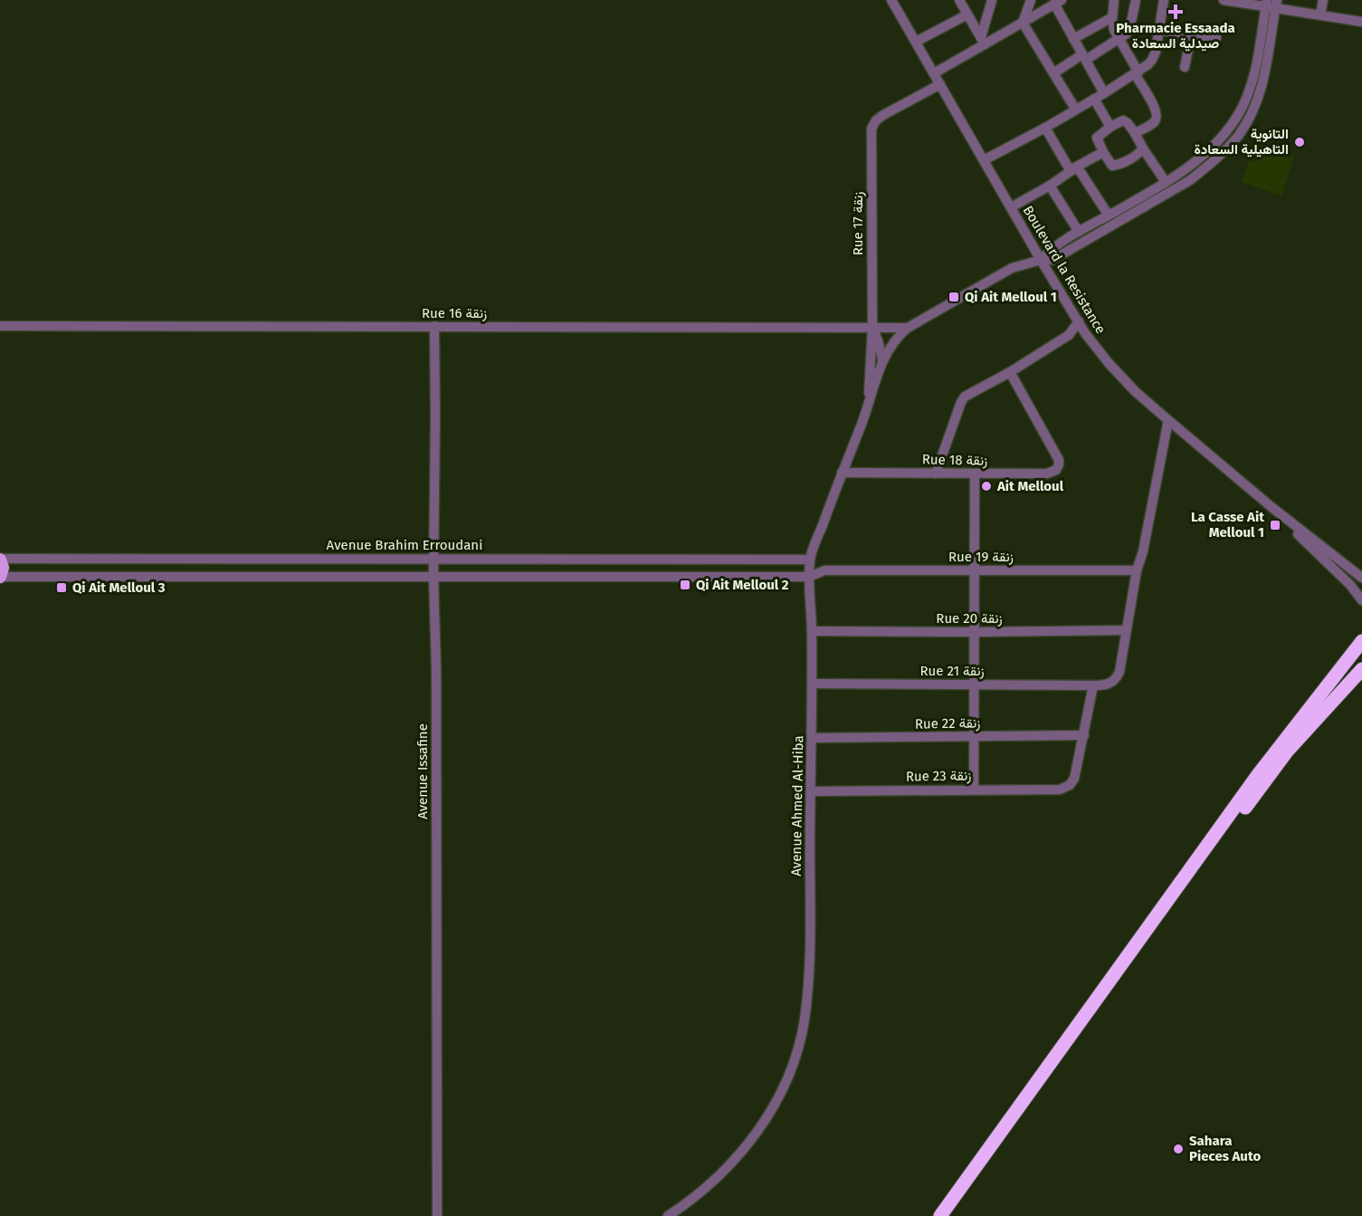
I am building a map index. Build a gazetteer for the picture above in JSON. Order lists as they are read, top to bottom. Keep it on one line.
{"streets":{"street":["Rue 17 زنقة","Boulevard la Resistance","Rue 16 زنقة","Rue 18 زنقة","Avenue Brahim Erroudani","Rue 19 زنقة","Rue 20 زنقة","Rue 21 زنقة","Rue 22 زنقة","Avenue Issafine","Rue 23 زنقة","Avenue Ahmed Al-Hiba"]},"crossings":[["Rue 17 زنقة","Boulevard la Resistance"],["Rue 17 زنقة","Rue 16 زنقة"],["Rue 17 زنقة","Avenue Ahmed Al-Hiba"],["Boulevard la Resistance","Avenue Ahmed Al-Hiba"],["Rue 16 زنقة","Avenue Issafine"],["Rue 16 زنقة","Avenue Ahmed Al-Hiba"],["Rue 18 زنقة","Avenue Ahmed Al-Hiba"],["Avenue Brahim Erroudani","Avenue Issafine"],["Avenue Brahim Erroudani","Avenue Ahmed Al-Hiba"],["Rue 19 زنقة","Avenue Ahmed Al-Hiba"],["Rue 20 زنقة","Avenue Ahmed Al-Hiba"],["Rue 21 زنقة","Avenue Ahmed Al-Hiba"],["Rue 22 زنقة","Rue 23 زنقة"],["Rue 22 زنقة","Avenue Ahmed Al-Hiba"],["Rue 23 زنقة","Avenue Ahmed Al-Hiba"]],"places":{"health":["Pharmacie Essaada صيدلية السعادة"],"other":["التانوية التاهيلية السعادة","Ait Melloul","Sahara Pieces Auto"],"transit":["Qi Ait Melloul 1","La Casse Ait Melloul 1","Qi Ait Melloul 2","Qi Ait Melloul 3"]}}
